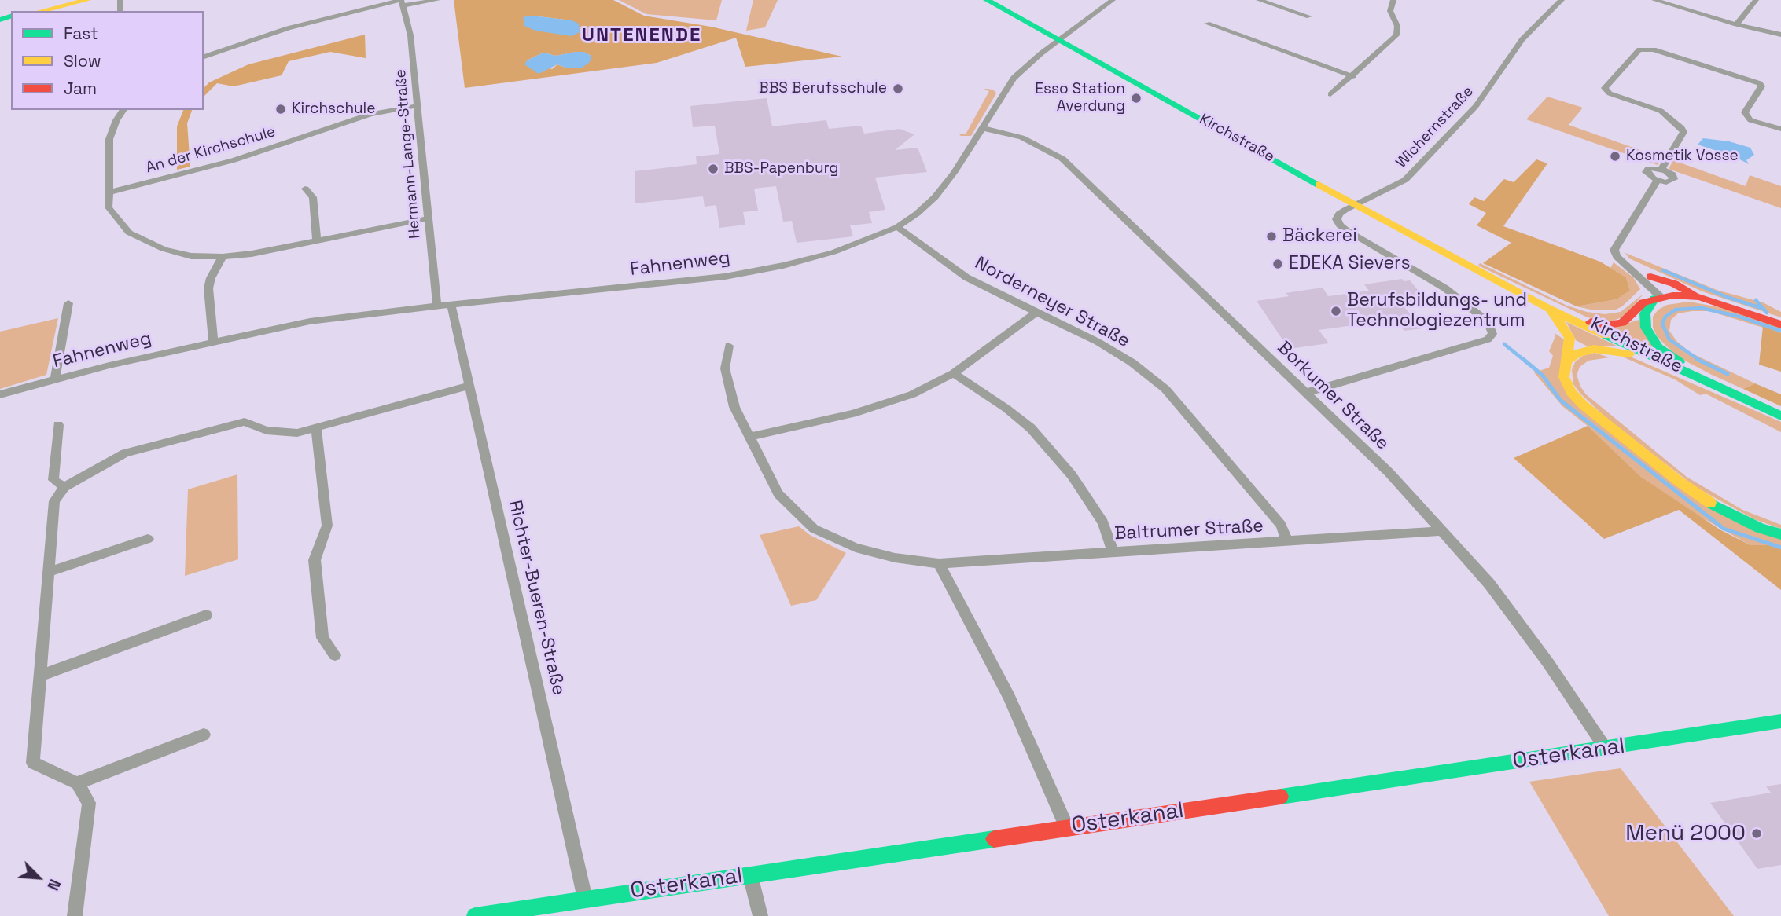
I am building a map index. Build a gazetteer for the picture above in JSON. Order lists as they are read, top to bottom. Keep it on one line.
{"streets":{"main road":["Kirchstraße","Osterkanal"],"street":["Wichernstraße","An der Kirchschule","Hermann-Lange-Straße","Fahnenweg","Norderneyer Straße","Borkumer Straße","Baltrumer Straße","Richter-Bueren-Straße"]},"crossings":[["Wichernstraße","Kirchstraße"],["Wichernstraße","Borkumer Straße"],["Kirchstraße","Fahnenweg"],["An der Kirchschule","Hermann-Lange-Straße"],["Hermann-Lange-Straße","Fahnenweg"],["Fahnenweg","Norderneyer Straße"],["Fahnenweg","Borkumer Straße"],["Fahnenweg","Richter-Bueren-Straße"],["Norderneyer Straße","Baltrumer Straße"],["Borkumer Straße","Baltrumer Straße"],["Borkumer Straße","Osterkanal"],["Richter-Bueren-Straße","Osterkanal"]],"districts":["UNTENENDE"],"places":["BBS Berufsschule","Esso Station Averdung","Kirchschule","Kosmetik Vosse","BBS-Papenburg","Bäckerei","EDEKA Sievers","Berufsbildungs- und Technologiezentrum","Menü 2000"],"legend":["Fast","Slow","Jam"],"north":"bottom right"}
